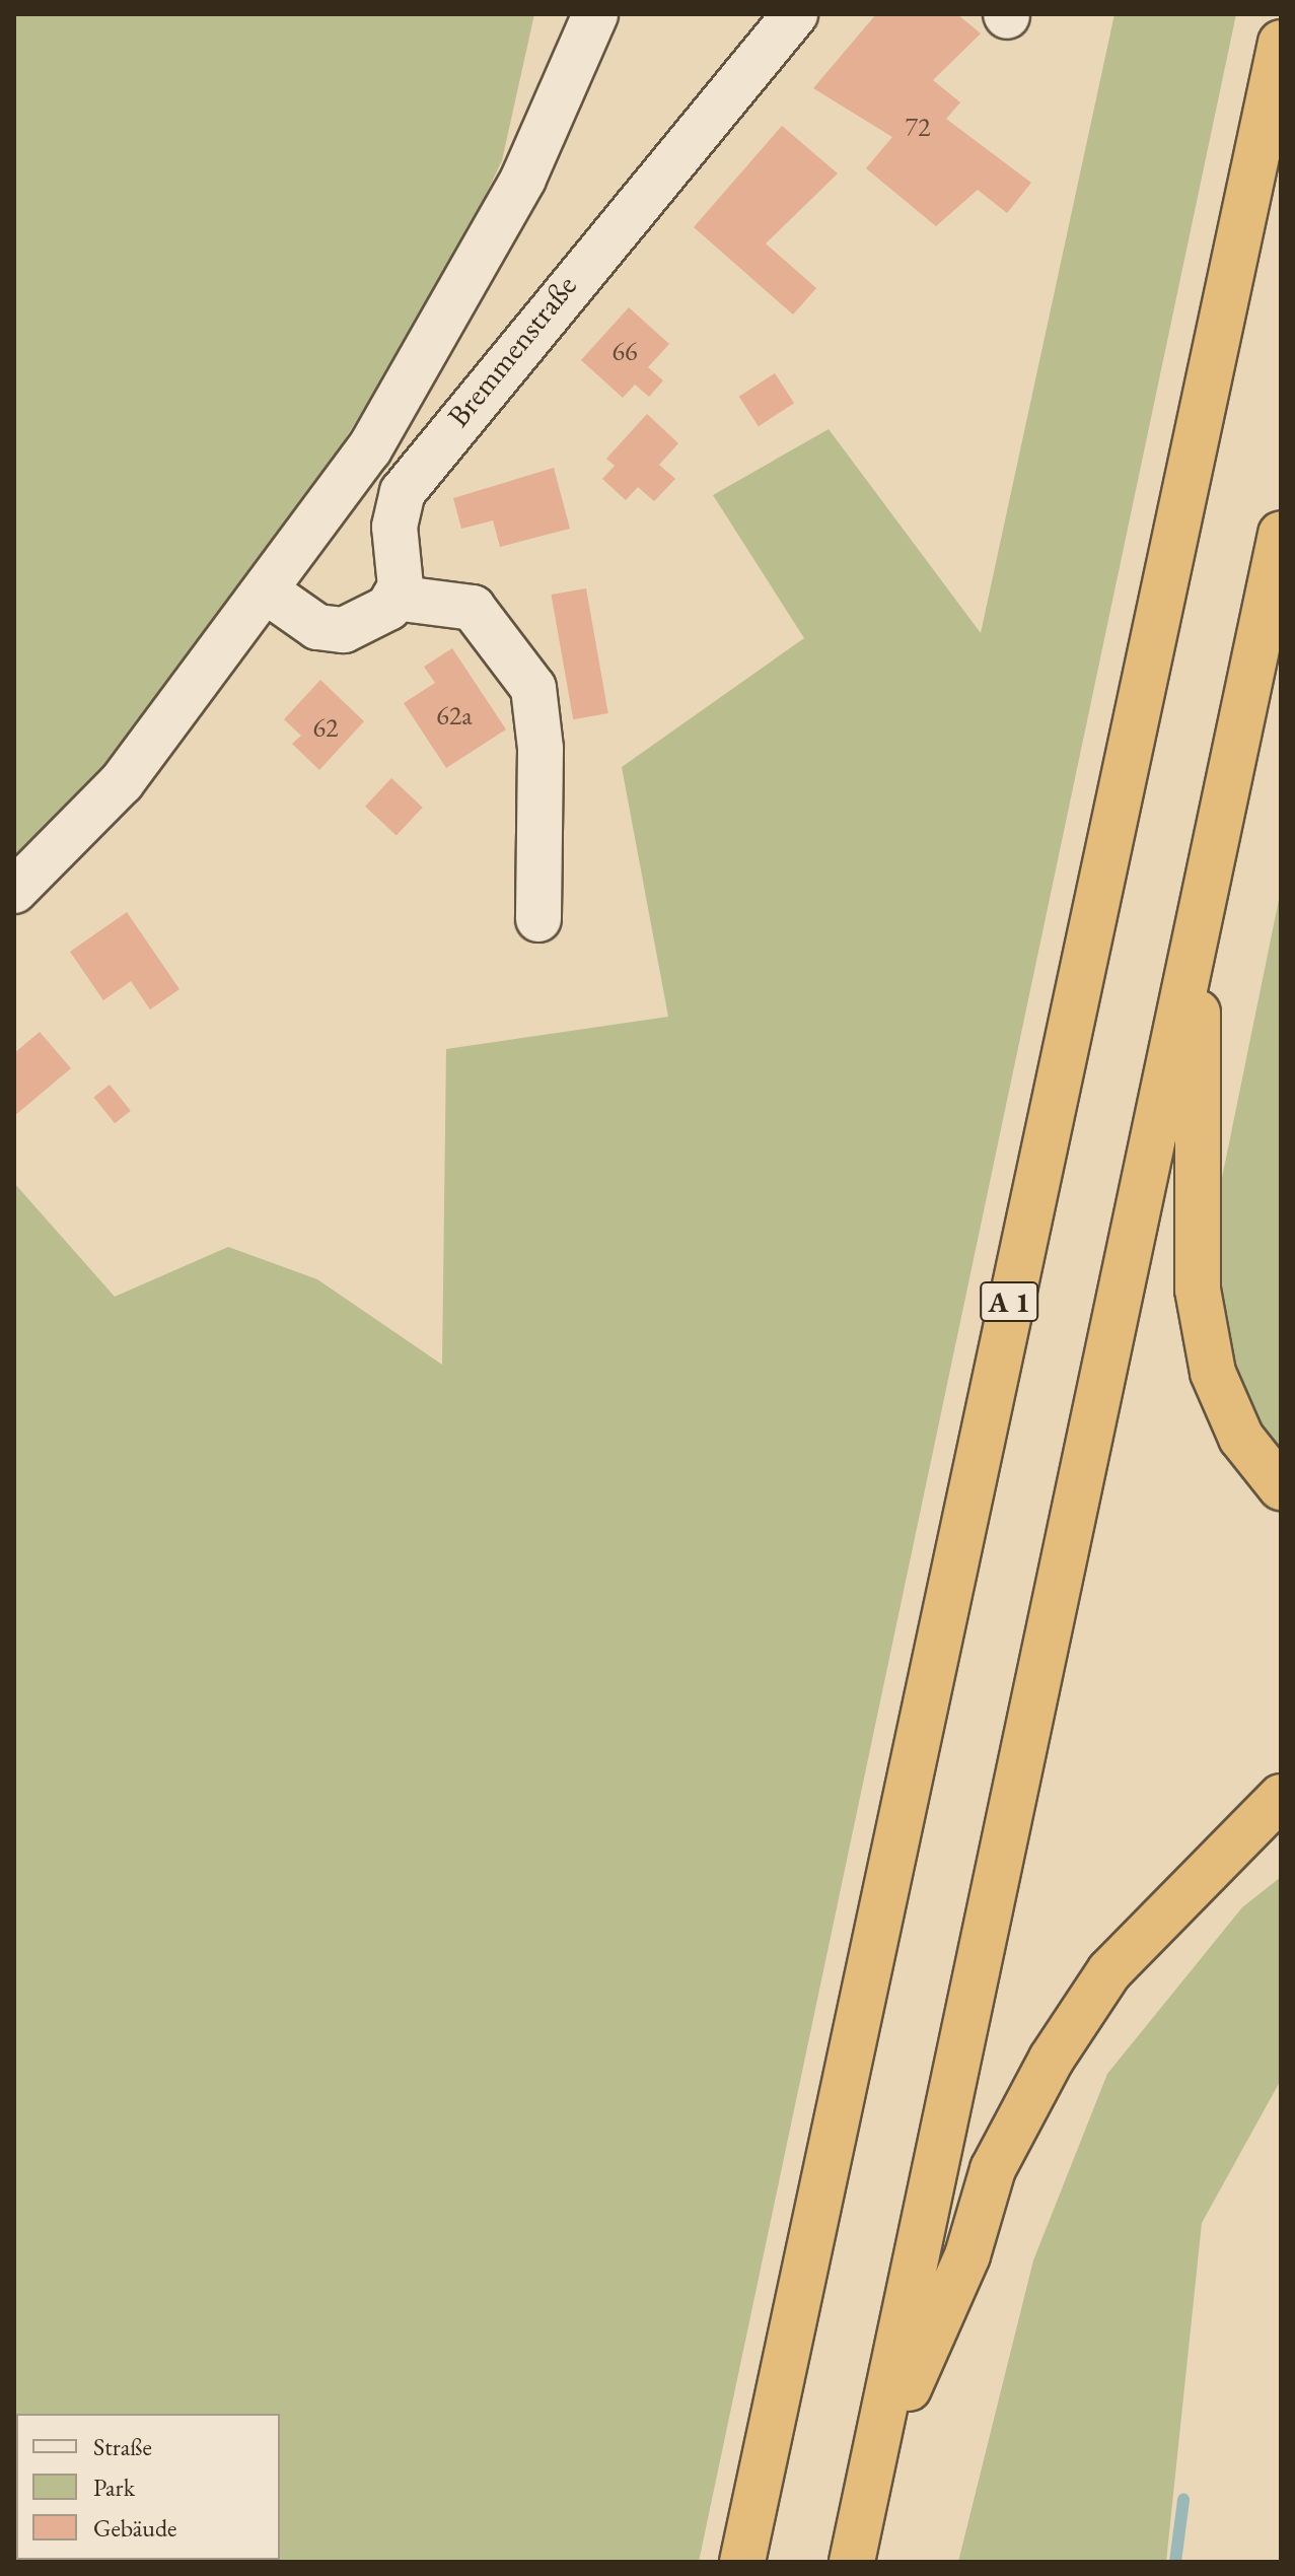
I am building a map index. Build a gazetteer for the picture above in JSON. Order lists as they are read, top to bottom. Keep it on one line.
{"streets":{"highway":["A 1"],"street":["Bremmenstraße"]},"house_numbers":["72","66","62a","62"],"legend":["Straße","Park","Gebäude"]}
